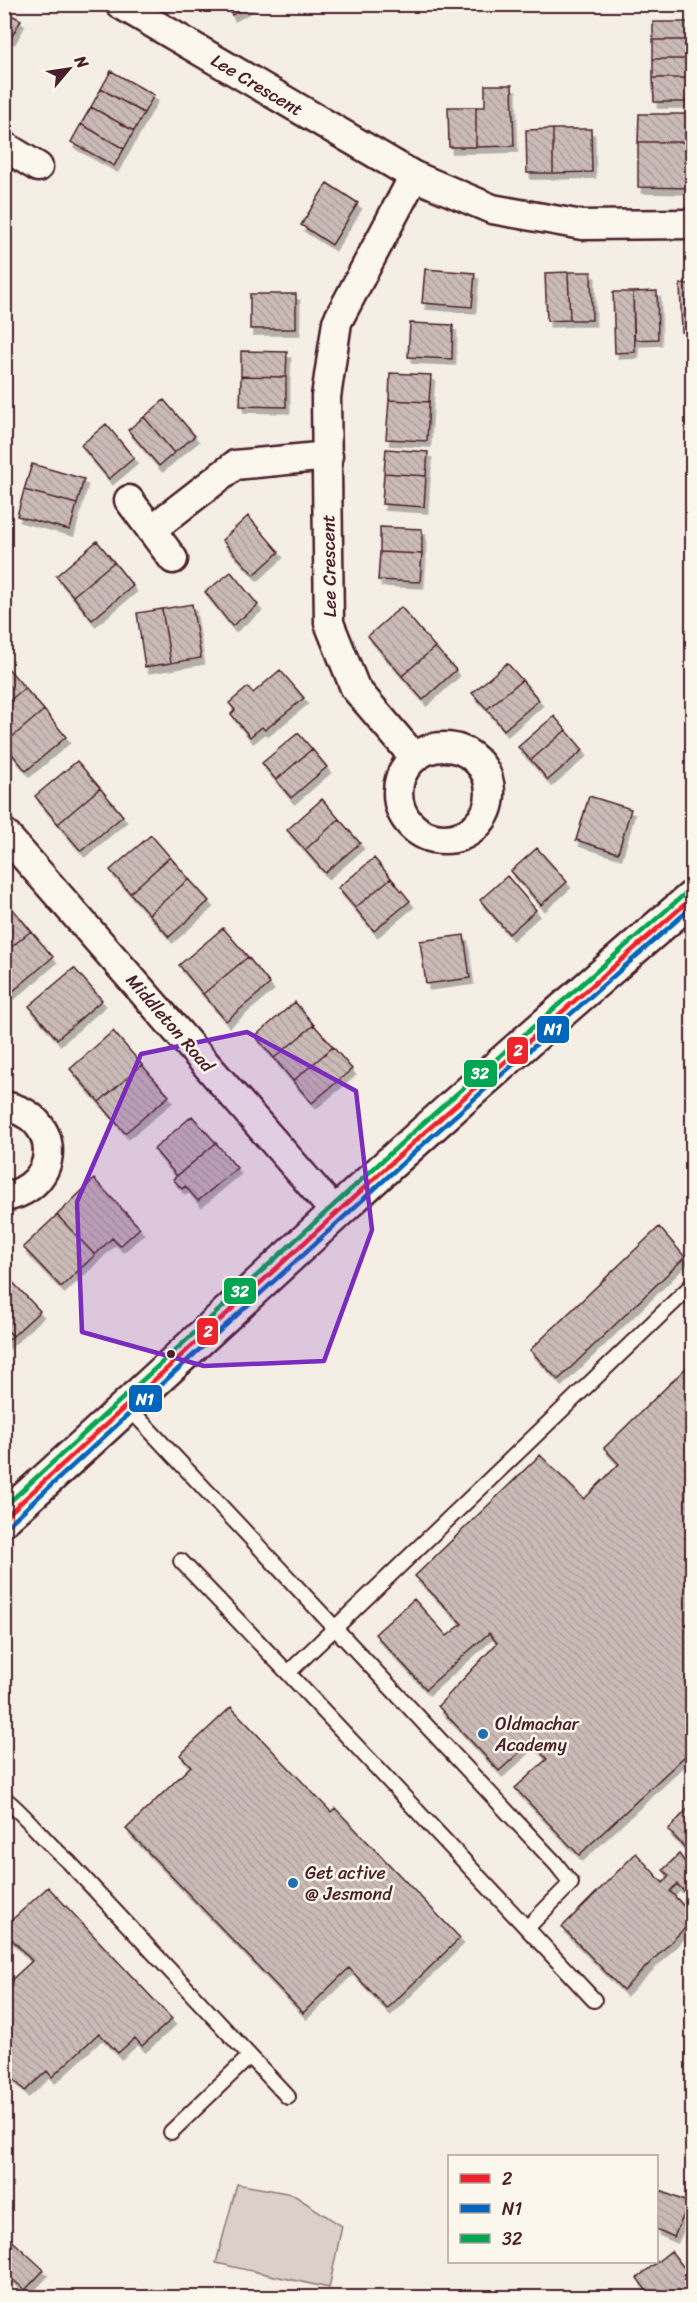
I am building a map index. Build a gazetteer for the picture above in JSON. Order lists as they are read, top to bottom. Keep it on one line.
{"streets":{"street":["Lee Crescent","Middleton Road"]},"places":["Oldmachar Academy","Get active @ Jesmond"],"lines":["transit line 32","transit line 2","transit line N1"],"legend":["2","N1","32"],"north":"top right"}
